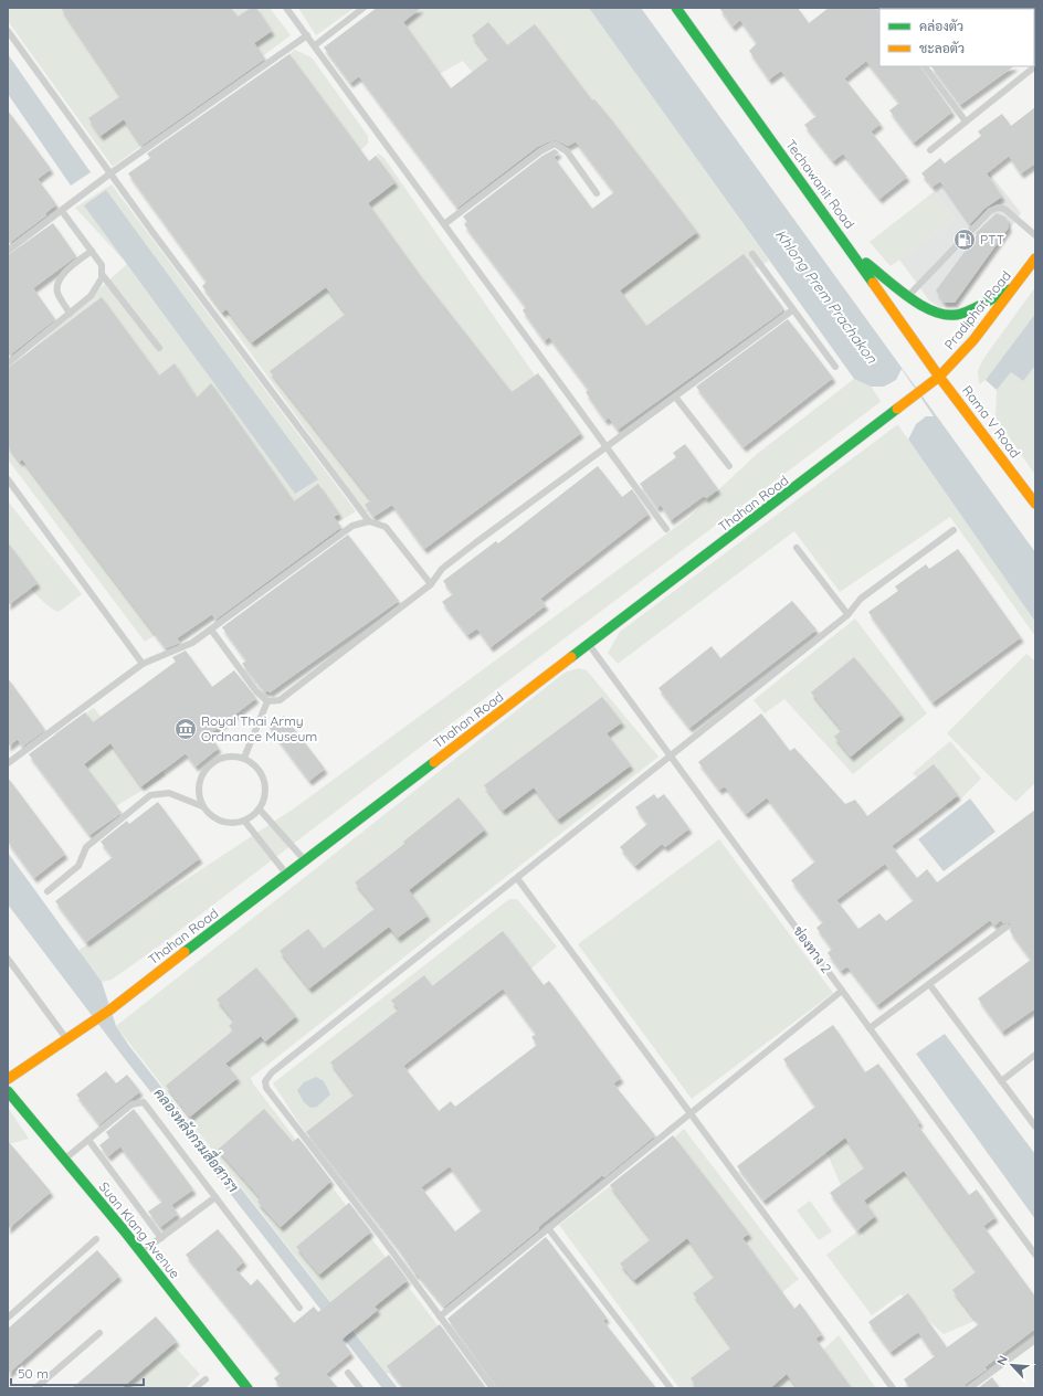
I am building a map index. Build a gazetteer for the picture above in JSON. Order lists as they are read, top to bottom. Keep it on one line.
{"streets":{"main road":["Techawanit Road","Pradiphat Road","Rama V Road","Thahan Road","Suan Klang Avenue"],"lane":["ช่องทาง 2"]},"crossings":[["Techawanit Road","Pradiphat Road"],["Techawanit Road","Rama V Road"],["Techawanit Road","Thahan Road"],["Pradiphat Road","Rama V Road"],["Pradiphat Road","Thahan Road"],["Rama V Road","Thahan Road"],["Thahan Road","ช่องทาง 2"]],"water":["Khlong Prem Prachakon","คลองหลังกรมสื่อสารฯ"],"places":{"fuel station":["PTT"],"museum":["Royal Thai Army Ordnance Museum"]},"legend":["คล่องตัว","ชะลอตัว"],"scale_bar":"50 m","north":"top left"}
